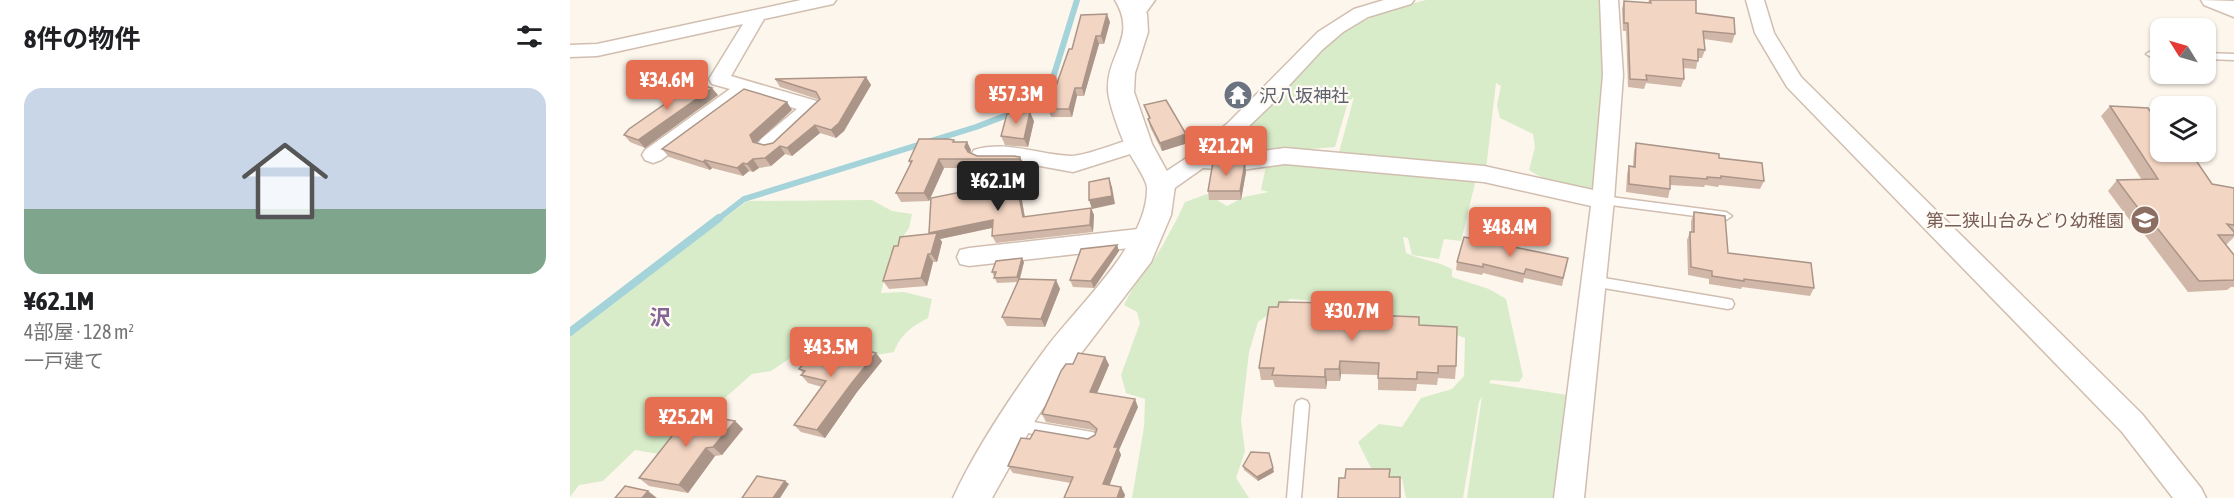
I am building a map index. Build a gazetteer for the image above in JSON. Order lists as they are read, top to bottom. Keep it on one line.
{"districts":["沢"],"places":{"temple":["沢八坂神社"],"school or university":["第二狭山台みどり幼稚園"]},"north":"top left","page":{"heading":"8件の物件","price":["¥34.6M","¥57.3M","¥21.2M","¥62.1M","¥48.4M","¥30.7M","¥43.5M","¥25.2M"],"list":[{"name":"¥62.1M","note":"4部屋 · 128 m² · 一戸建て"}]}}
